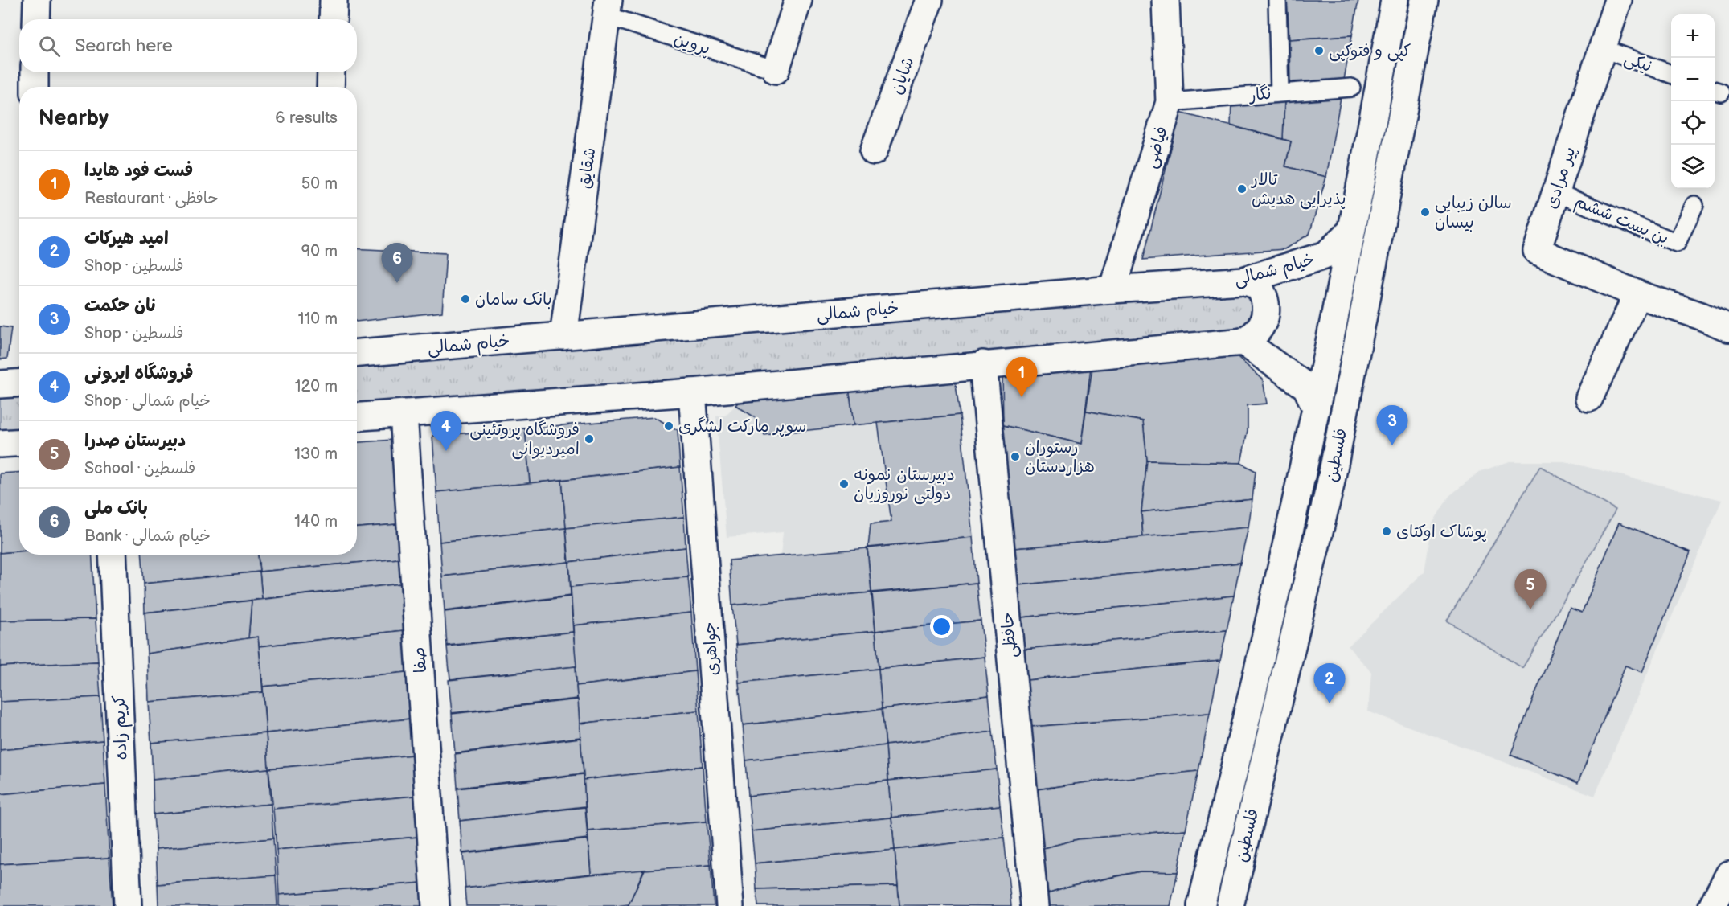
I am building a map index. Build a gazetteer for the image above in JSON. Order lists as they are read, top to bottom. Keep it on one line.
{"streets":{"main road":["شایان","فیاضی","شقایق","پیر مرادی","خیام شمالی","فلسطین","حافظی","جواهری","صفا","کریم زاده"],"lane":["پروین","نیکی","نگار","بن بست ششم"]},"crossings":[["پروین","شقایق"],["نیکی","پیر مرادی"],["نگار","فیاضی"],["فیاضی","خیام شمالی"],["شقایق","خیام شمالی"],["پیر مرادی","بن بست ششم"],["خیام شمالی","فلسطین"]],"places":["کپی و فتوکپی","تالار پذیرایی هدیش","سالن زیبایی بیسان","بانک سامان","سوپر مارکت لشگری","فروشگاه پروتئینی امیردیوانی","رستوران هزاردستان","دبیرستان نمونه دولتی نوروزیان","پوشاک اوکتای"],"page":{"map_buttons":["+","−"],"search":"Search here","heading":["Nearby","6 results"],"list":[{"mark":"1","name":"فست فود هایدا","note":"Restaurant · حافظی","value":"50 m"},{"mark":"2","name":"امید هیرکات","note":"Shop · فلسطین","value":"90 m"},{"mark":"3","name":"نان حکمت","note":"Shop · فلسطین","value":"110 m"},{"mark":"4","name":"فروشگاه ایرونی","note":"Shop · خیام شمالی","value":"120 m"},{"mark":"5","name":"دبیرستان صدرا","note":"School · فلسطین","value":"130 m"},{"mark":"6","name":"بانک ملی","note":"Bank · خیام شمالی","value":"140 m"}],"pins":["6","1","3","4","5","2"]}}
